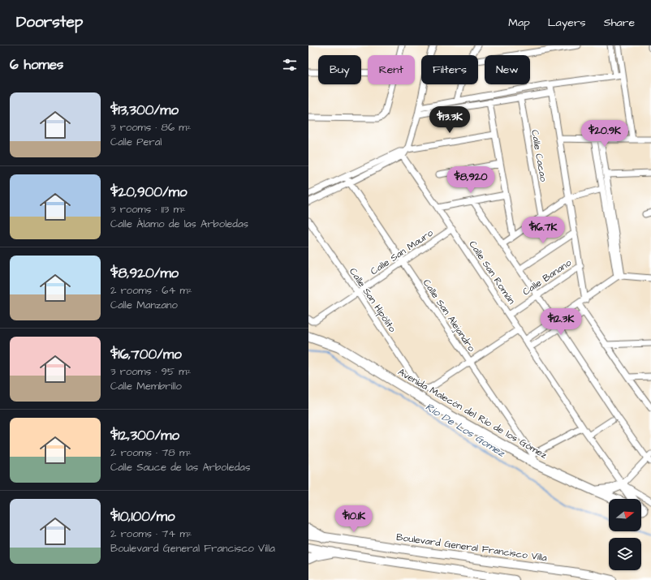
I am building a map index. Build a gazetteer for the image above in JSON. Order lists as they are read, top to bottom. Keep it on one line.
{"streets":{"main road":["Avenida Malecón del Río de los Gómez","Boulevard General Francisco Villa"],"street":["Calle Cacao","Calle San Mauro","Calle San Román","Calle Banano","Calle San Hipólito","Calle San Alejandro"]},"crossings":[["Calle San Mauro","Calle San Román"],["Calle San Mauro","Calle San Hipólito"],["Calle San Mauro","Calle San Alejandro"],["Calle San Román","Calle Banano"],["Calle San Hipólito","Calle San Alejandro"],["Calle San Alejandro","Avenida Malecón del Río de los Gómez"]],"water":["Rio De Los Gomez"],"north":"right","page":{"header":"Doorstep","nav":["Map","Layers","Share"],"heading":"6 homes","chip":["Buy","Rent","Filters","New"],"list":[{"name":"$13,300/mo","note":"3 rooms · 86 m² · Calle Peral"},{"name":"$20,900/mo","note":"3 rooms · 113 m² · Calle Álamo de las Arboledas"},{"name":"$8,920/mo","note":"2 rooms · 64 m² · Calle Manzano"},{"name":"$16,700/mo","note":"3 rooms · 95 m² · Calle Membrillo"},{"name":"$12,300/mo","note":"2 rooms · 78 m² · Calle Sauce de las Arboledas"},{"name":"$10,100/mo","note":"2 rooms · 74 m² · Boulevard General Francisco Villa"}],"price":["$13.3K","$20.9K","$8,920","$16.7K","$12.3K","$10.1K"]}}
